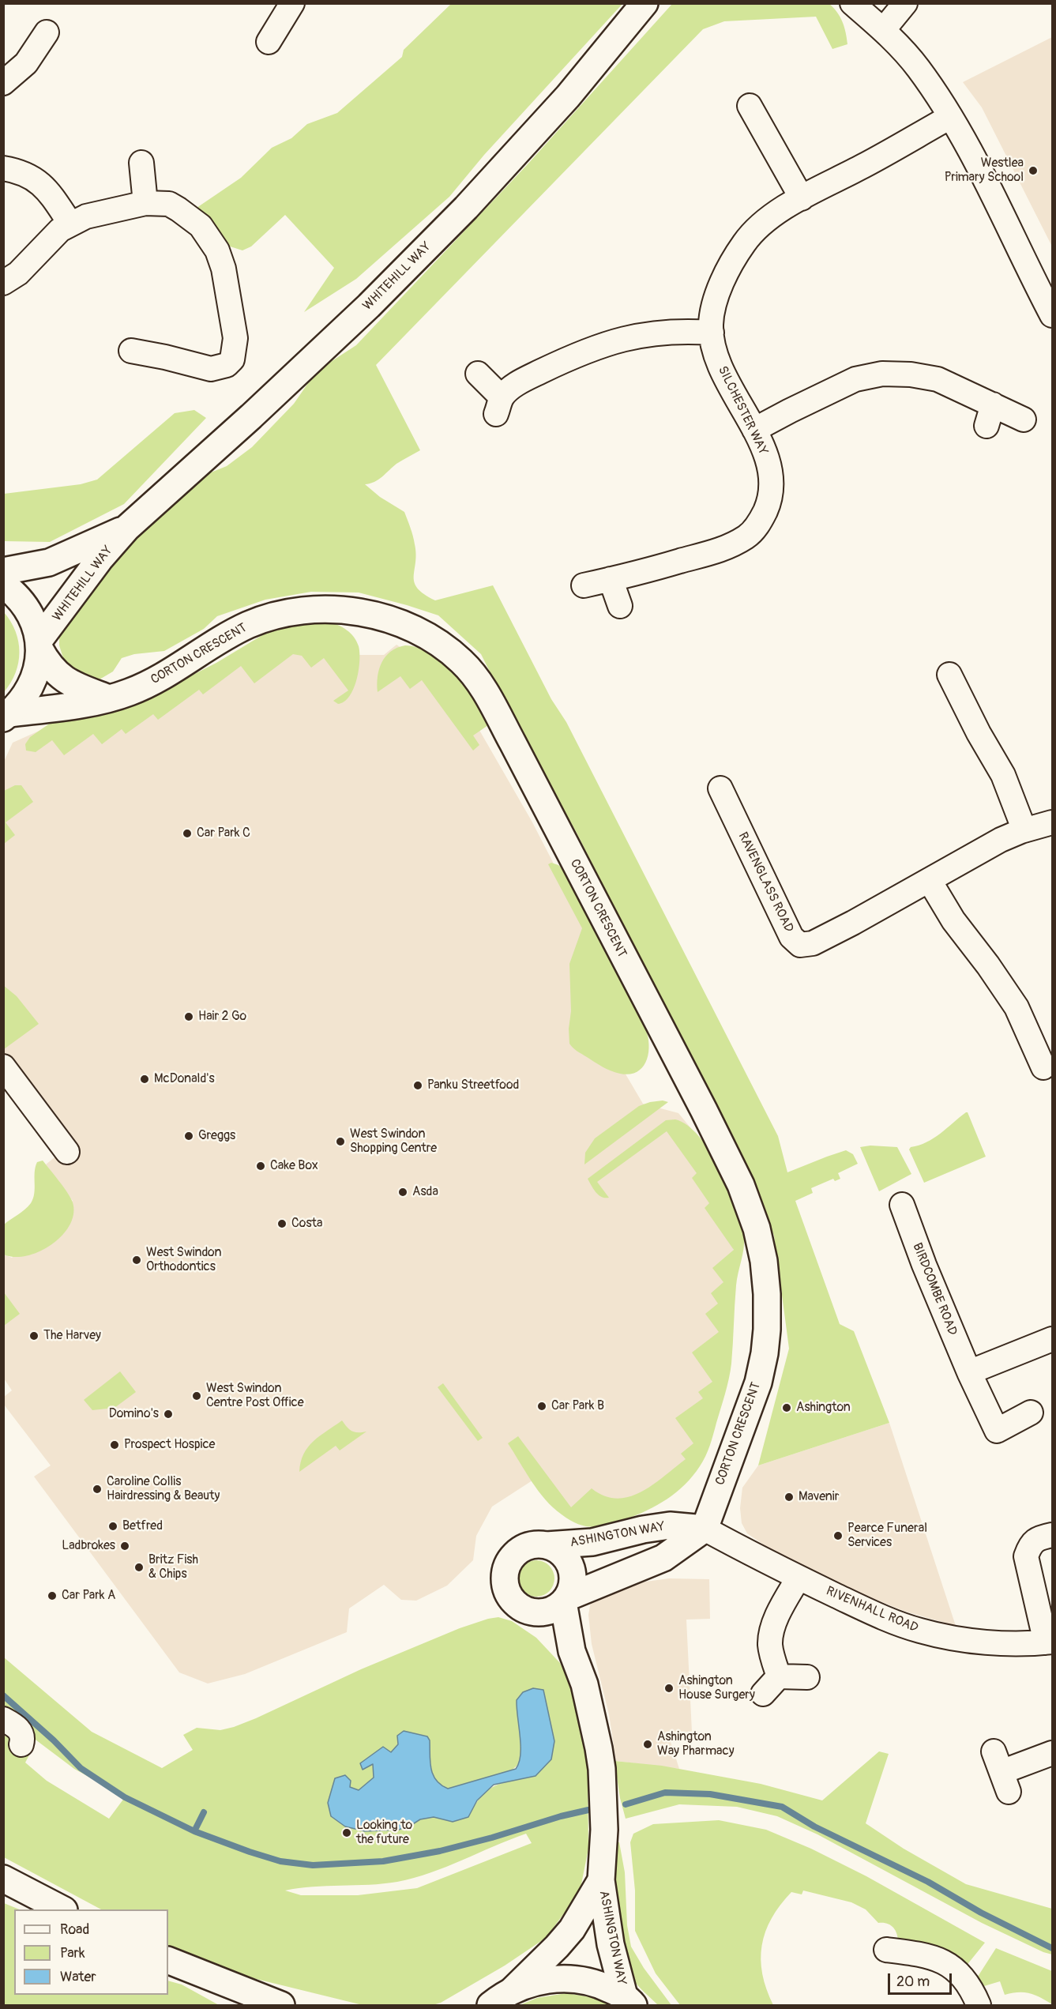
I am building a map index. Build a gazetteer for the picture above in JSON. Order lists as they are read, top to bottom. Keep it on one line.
{"streets":{"street":["WHITEHILL WAY","SILCHESTER WAY","CORTON CRESCENT","RAVENGLASS ROAD","BIRDCOMBE ROAD","ASHINGTON WAY","RIVENHALL ROAD"]},"crossings":[["CORTON CRESCENT","ASHINGTON WAY"],["CORTON CRESCENT","RIVENHALL ROAD"],["ASHINGTON WAY","RIVENHALL ROAD"]],"places":["Westlea Primary School","Car Park C","Hair 2 Go","McDonald's","Panku Streetfood","Greggs","West Swindon Shopping Centre","Cake Box","Asda","Costa","West Swindon Orthodontics","The Harvey","West Swindon Centre Post Office","Car Park B","Ashington","Domino's","Prospect Hospice","Caroline Collis Hairdressing & Beauty","Mavenir","Betfred","Pearce Funeral Services","Ladbrokes","Britz Fish & Chips","Car Park A","Ashington House Surgery","Ashington Way Pharmacy","Looking to the future"],"legend":["Road","Park","Water"],"scale_bar":"20 m"}
